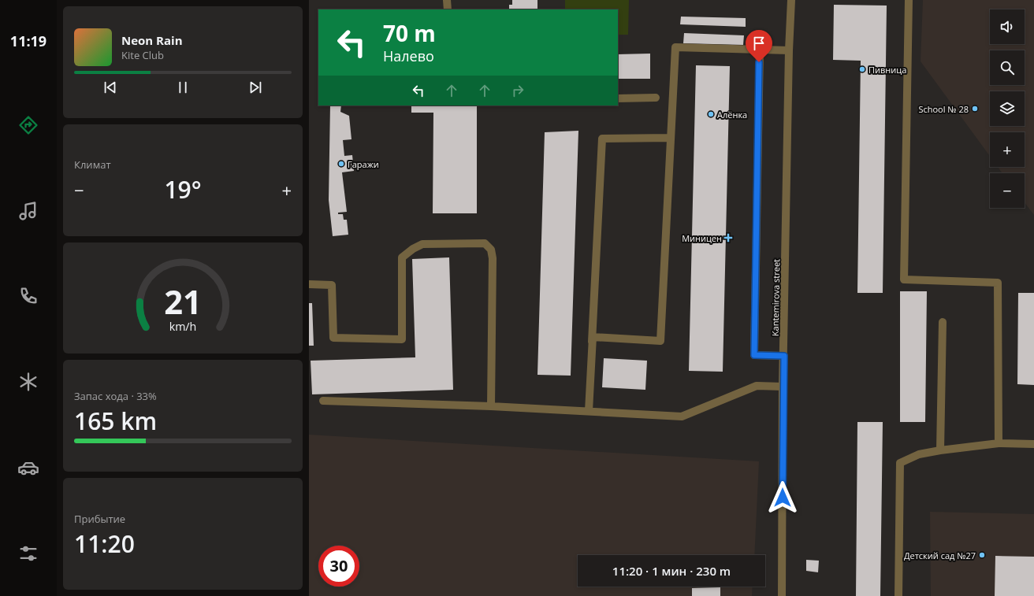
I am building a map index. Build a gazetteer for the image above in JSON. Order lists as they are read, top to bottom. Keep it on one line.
{"streets":{"street":["Kantemirova street"]},"places":{"other":["Пивница","School № 28","Алёнка","Гаражи","Детский сад №27"],"health":["Миницен"]},"page":{"tabs":"11:19","map_buttons":["+","−"],"turn":["70 m","Налево"],"song":["Neon Rain","Kite Club"],"tile":["Климат",["Запас хода · 33%","165 km"],["Прибытие","11:20"]],"heat":["−","19°","+"],"limit":"30","trip":"11:20 · 1 мин · 230 m","gauge":["21","km/h"]}}
